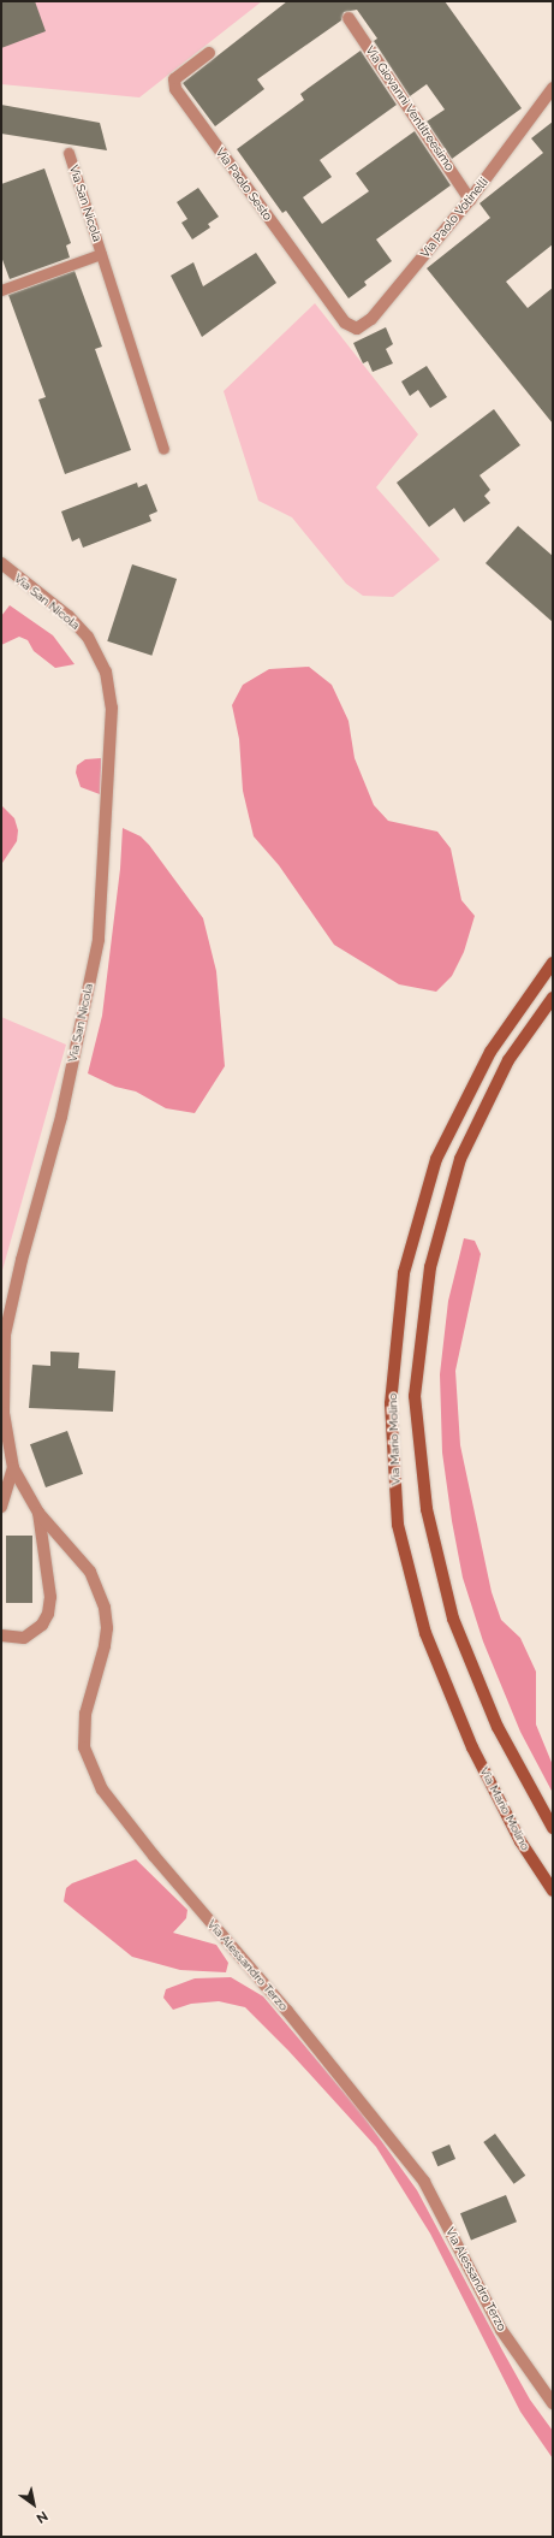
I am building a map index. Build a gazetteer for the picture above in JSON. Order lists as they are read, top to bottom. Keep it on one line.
{"streets":{"main road":["Via Mario Molino"],"street":["Via Giovanni Ventitreesimo","Via Paolo Sesto","Via San Nicola","Via Paolo Votinelli","Via Alessandro Terzo"]},"crossings":[["Via Giovanni Ventitreesimo","Via Paolo Votinelli"],["Via Paolo Sesto","Via Paolo Votinelli"],["Via San Nicola","Via Alessandro Terzo"]],"north":"bottom right"}
